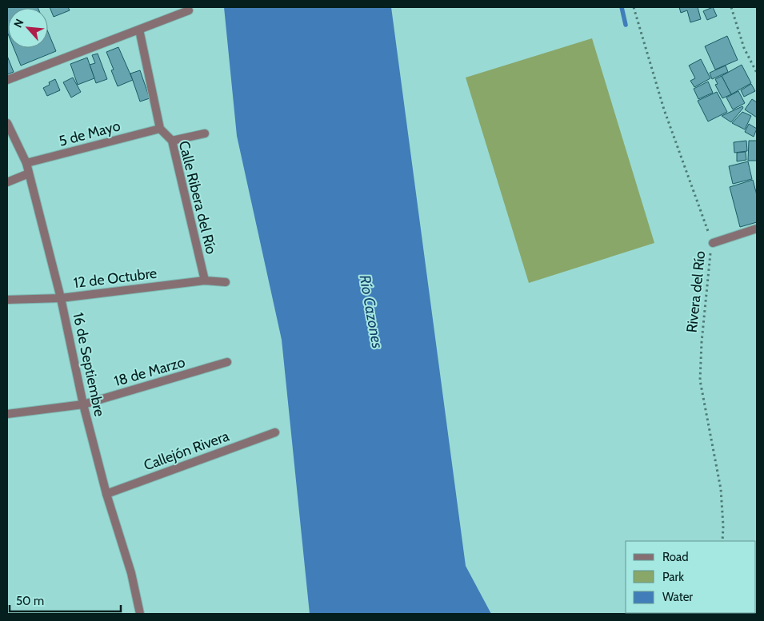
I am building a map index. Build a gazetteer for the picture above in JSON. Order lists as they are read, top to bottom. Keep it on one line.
{"streets":{"street":["5 de Mayo","Calle Ribera del Río","12 de Octubre","16 de Septiembre","18 de Marzo","Callejón Rivera"],"path":["Rivera del Río"]},"crossings":[["5 de Mayo","Calle Ribera del Río"],["5 de Mayo","16 de Septiembre"],["Calle Ribera del Río","12 de Octubre"],["12 de Octubre","16 de Septiembre"],["16 de Septiembre","18 de Marzo"],["16 de Septiembre","Callejón Rivera"]],"water":["Río Cazones"],"legend":["Road","Park","Water"],"scale_bar":"50 m","north":"top left"}
